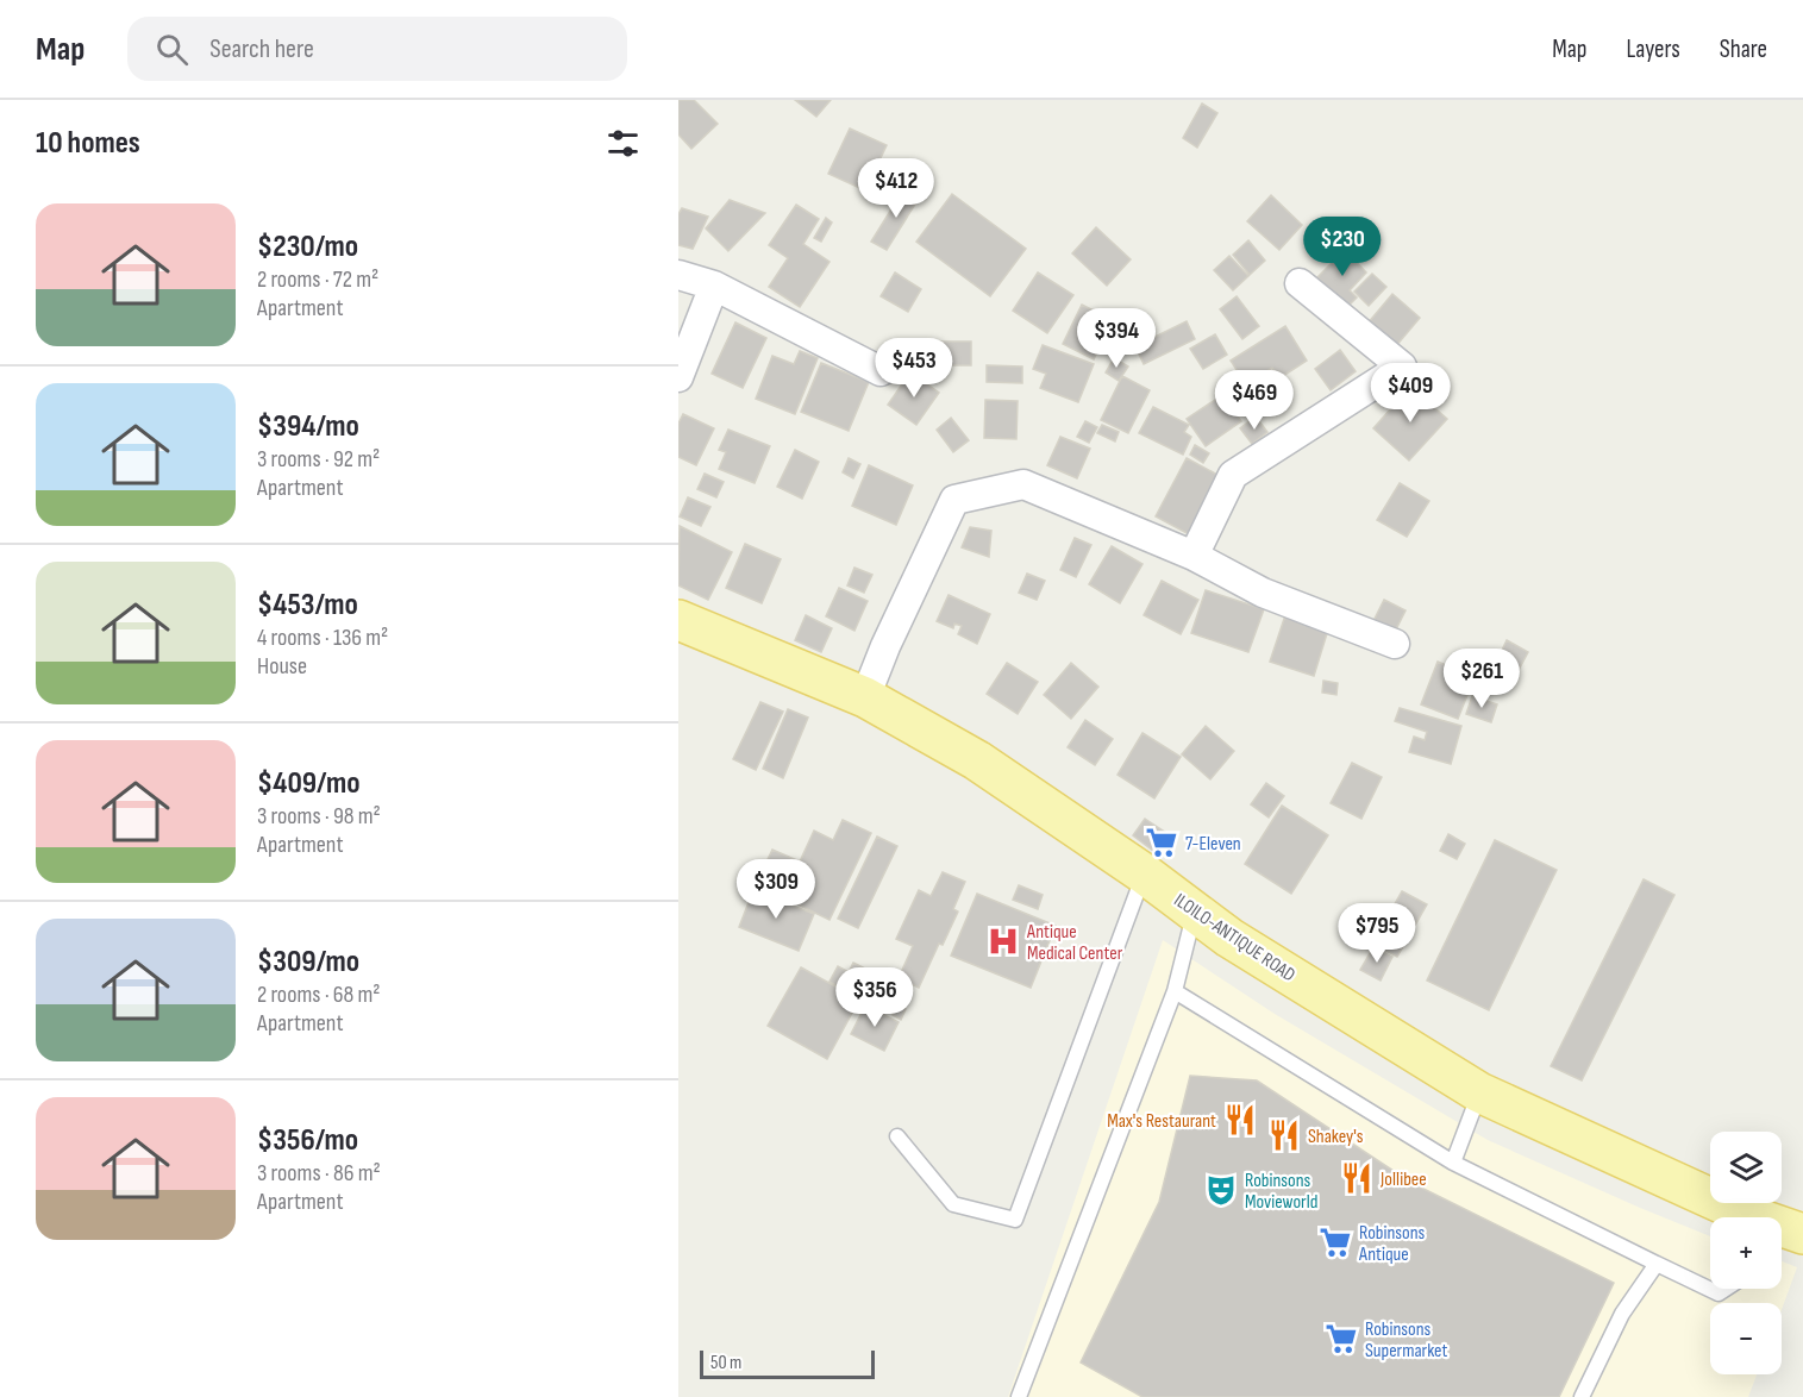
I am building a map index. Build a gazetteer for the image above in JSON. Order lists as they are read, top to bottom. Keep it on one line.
{"streets":{"main road":["ILOILO-ANTIQUE ROAD"]},"places":{"supermarket":["7-Eleven","Robinsons Antique","Robinsons Supermarket"],"hospital":["Antique Medical Center"],"restaurant":["Max's Restaurant","Shakey's","Jollibee"],"theatre":["Robinsons Movieworld"]},"scale_bar":"50 m","page":{"header":"Map","search":"Search here","nav":["Map","Layers","Share"],"heading":"10 homes","price":["$412","$230","$394","$453","$409","$469","$261","$309","$795","$356"],"list":[{"name":"$230/mo","note":"2 rooms · 72 m² · Apartment"},{"name":"$394/mo","note":"3 rooms · 92 m² · Apartment"},{"name":"$453/mo","note":"4 rooms · 136 m² · House"},{"name":"$409/mo","note":"3 rooms · 98 m² · Apartment"},{"name":"$309/mo","note":"2 rooms · 68 m² · Apartment"},{"name":"$356/mo","note":"3 rooms · 86 m² · Apartment"}],"map_buttons":["+","−"],"scale":"50 m"}}
